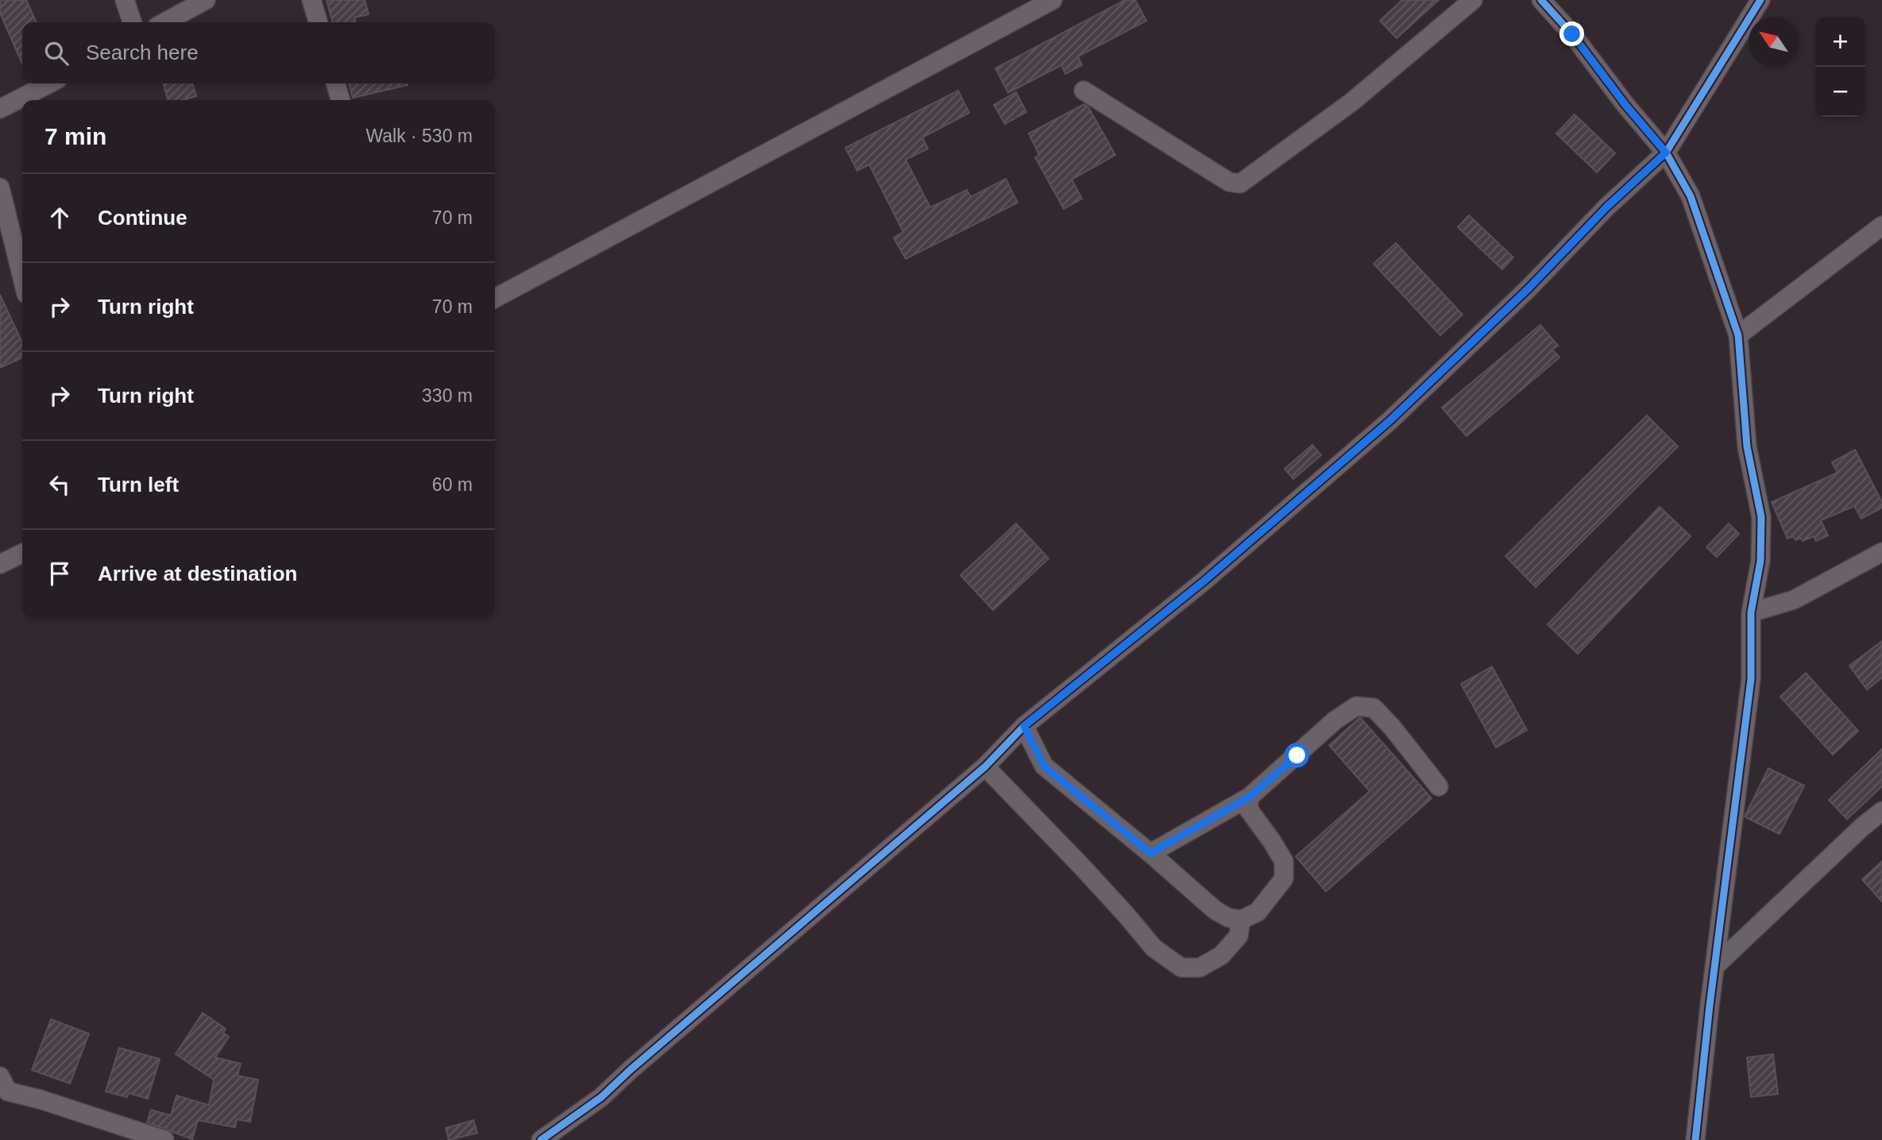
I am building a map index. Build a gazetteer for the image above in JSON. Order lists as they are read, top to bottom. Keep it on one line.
{"north":"top left","page":{"map_buttons":["+","−"],"search":"Search here","heading":["7 min","Walk · 530 m"],"list":[["Continue","70 m"],["Turn right","70 m"],["Turn right","330 m"],["Turn left","60 m"],"Arrive at destination"]}}
